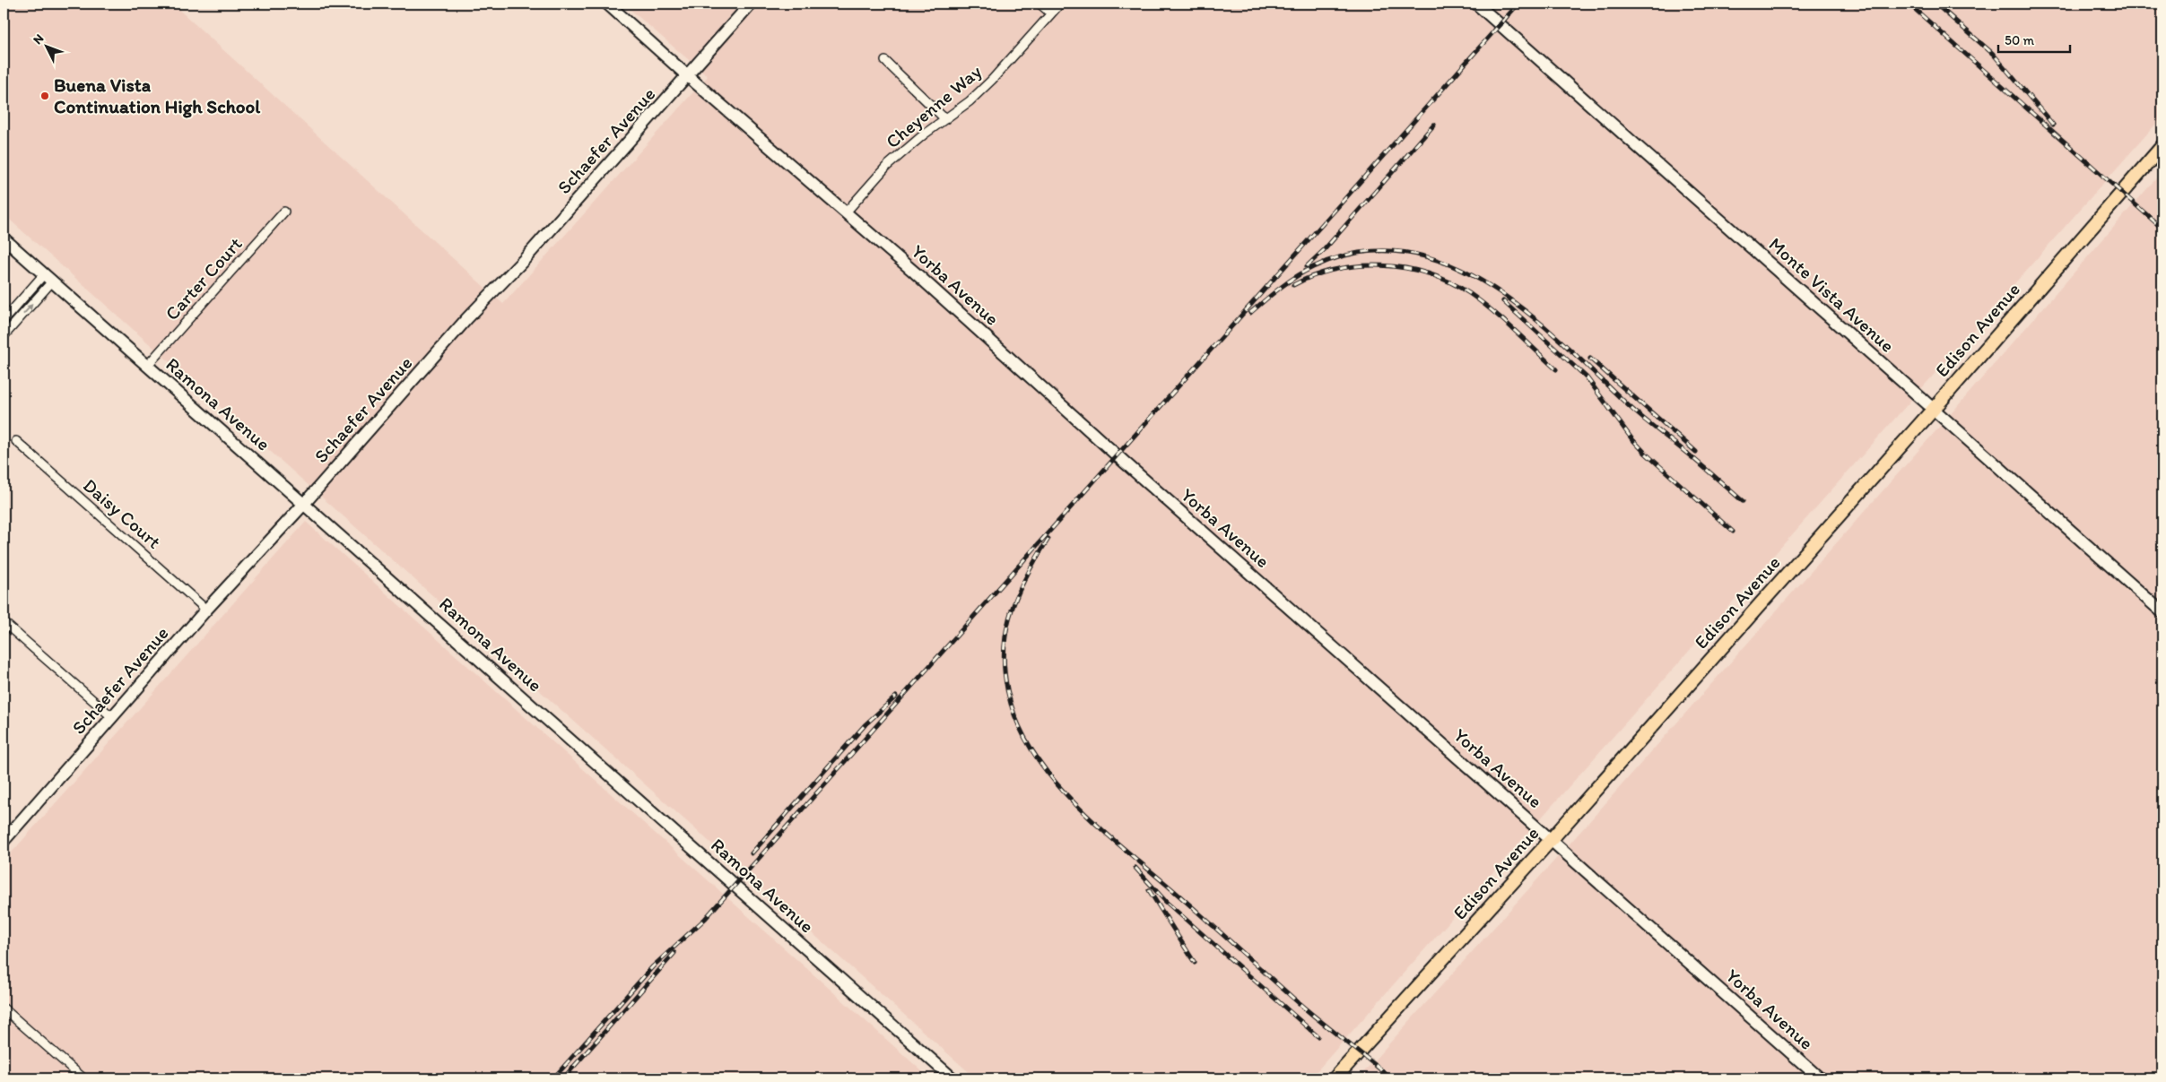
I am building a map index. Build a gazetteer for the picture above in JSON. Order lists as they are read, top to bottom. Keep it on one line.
{"streets":{"main road":["Edison Avenue"],"street":["Cheyenne Way","Schaefer Avenue","Carter Court","Yorba Avenue","Monte Vista Avenue","Ramona Avenue","Daisy Court"]},"crossings":[["Cheyenne Way","Yorba Avenue"],["Schaefer Avenue","Yorba Avenue"],["Schaefer Avenue","Ramona Avenue"],["Schaefer Avenue","Daisy Court"],["Carter Court","Ramona Avenue"],["Yorba Avenue","Edison Avenue"],["Monte Vista Avenue","Edison Avenue"]],"places":["Buena Vista Continuation High School"],"scale_bar":"50 m","north":"top left"}
